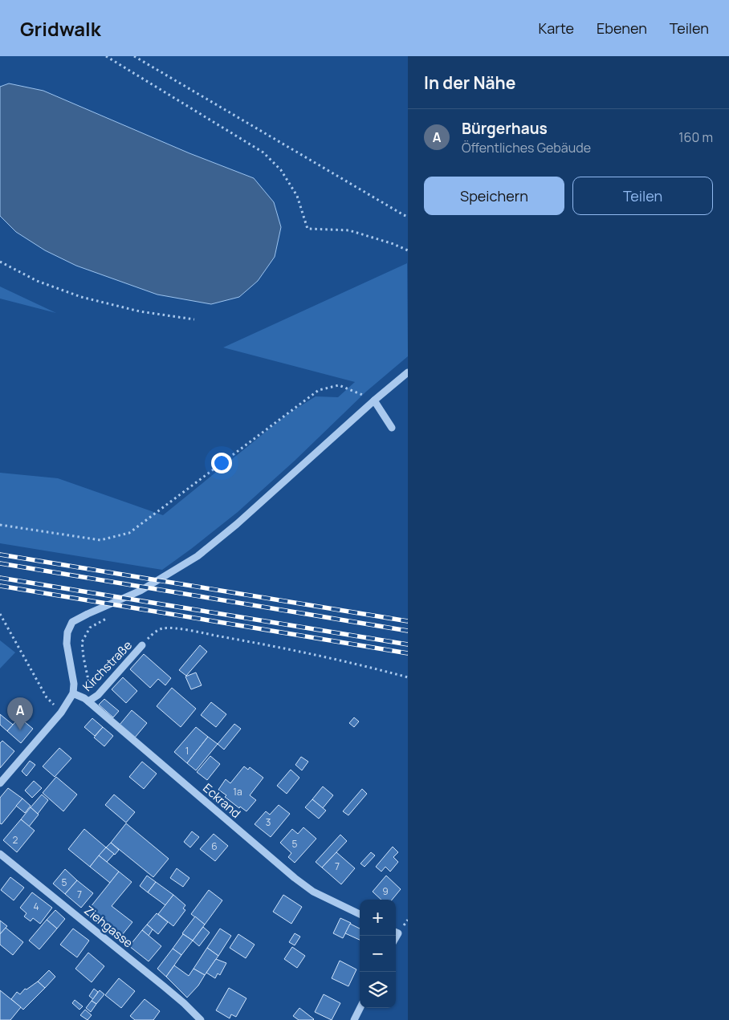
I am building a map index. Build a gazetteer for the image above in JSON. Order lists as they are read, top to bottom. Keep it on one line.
{"streets":{"street":["Kirchstraße","Eckrand","Ziehgasse"]},"crossings":[["Kirchstraße","Eckrand"]],"house_numbers":["1","1a","3","2","5","6","7","5","9","7","4"],"page":{"header":"Gridwalk","nav":["Karte","Ebenen","Teilen"],"heading":"In der Nähe","list":[{"mark":"A","name":"Bürgerhaus","note":"Öffentliches Gebäude","value":"160 m"}],"buttons":["Speichern","Teilen"],"pins":"A","map_buttons":["+","−"]}}
